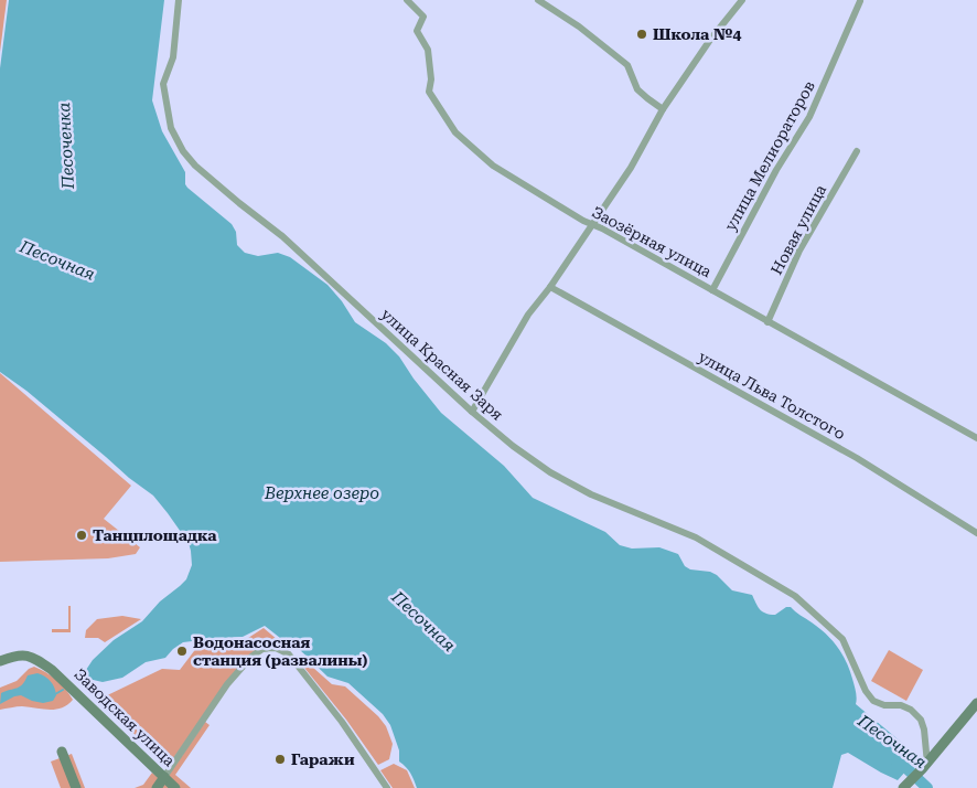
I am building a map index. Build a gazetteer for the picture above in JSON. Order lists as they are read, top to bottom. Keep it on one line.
{"streets":{"main road":["Заводская улица"],"street":["улица Мелиораторов","Новая улица","Заозёрная улица","улица Красная Заря","улица Льва Толстого"]},"crossings":[["улица Мелиораторов","Заозёрная улица"],["Новая улица","Заозёрная улица"]],"water":["Песоченка","Песочная","Верхнее озеро"],"places":["Школа №4","Танцплощадка","Водонасосная станция (развалины)","Гаражи"]}
